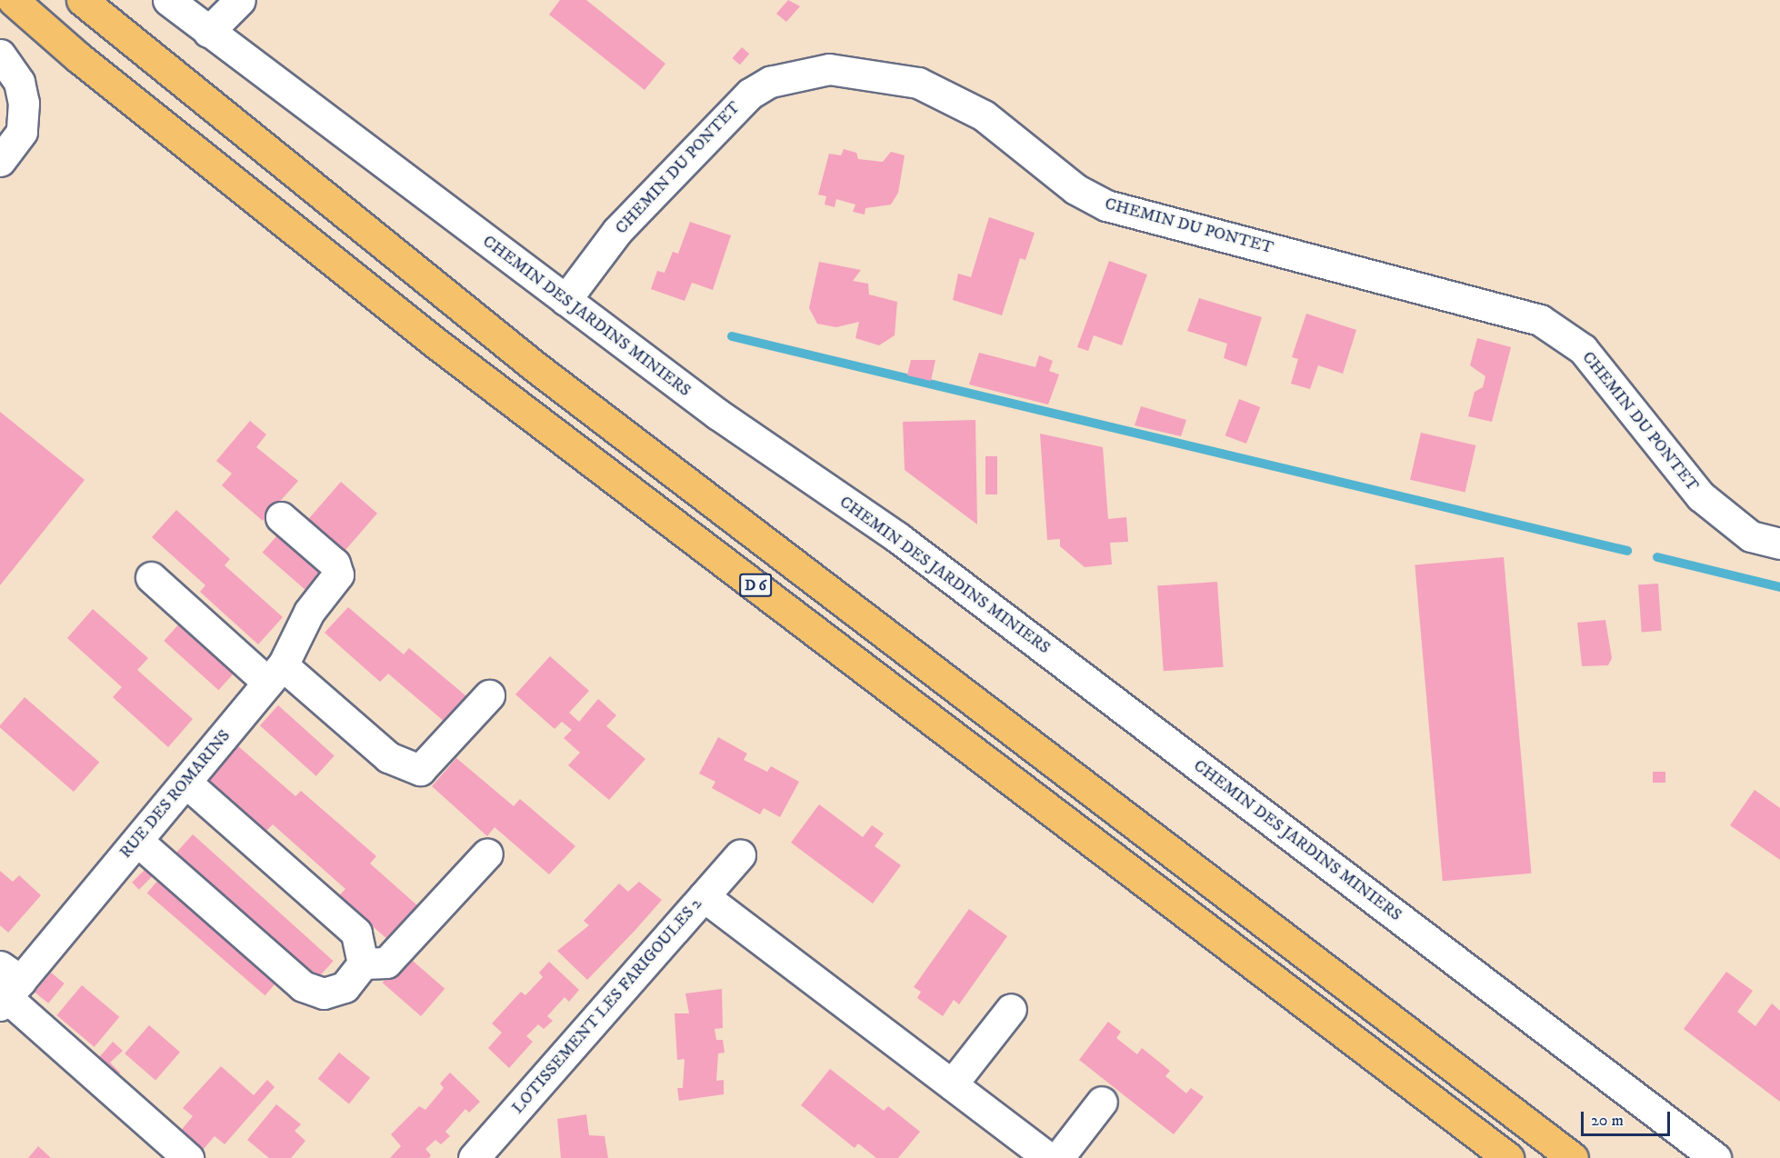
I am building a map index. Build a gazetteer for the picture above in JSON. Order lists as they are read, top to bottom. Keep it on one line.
{"streets":{"highway":["D 6"],"street":["CHEMIN DU PONTET","CHEMIN DES JARDINS MINIERS","RUE DES ROMARINS","LOTISSEMENT LES FARIGOULES 2"]},"crossings":[["CHEMIN DU PONTET","CHEMIN DES JARDINS MINIERS"]],"scale_bar":"20 m"}
